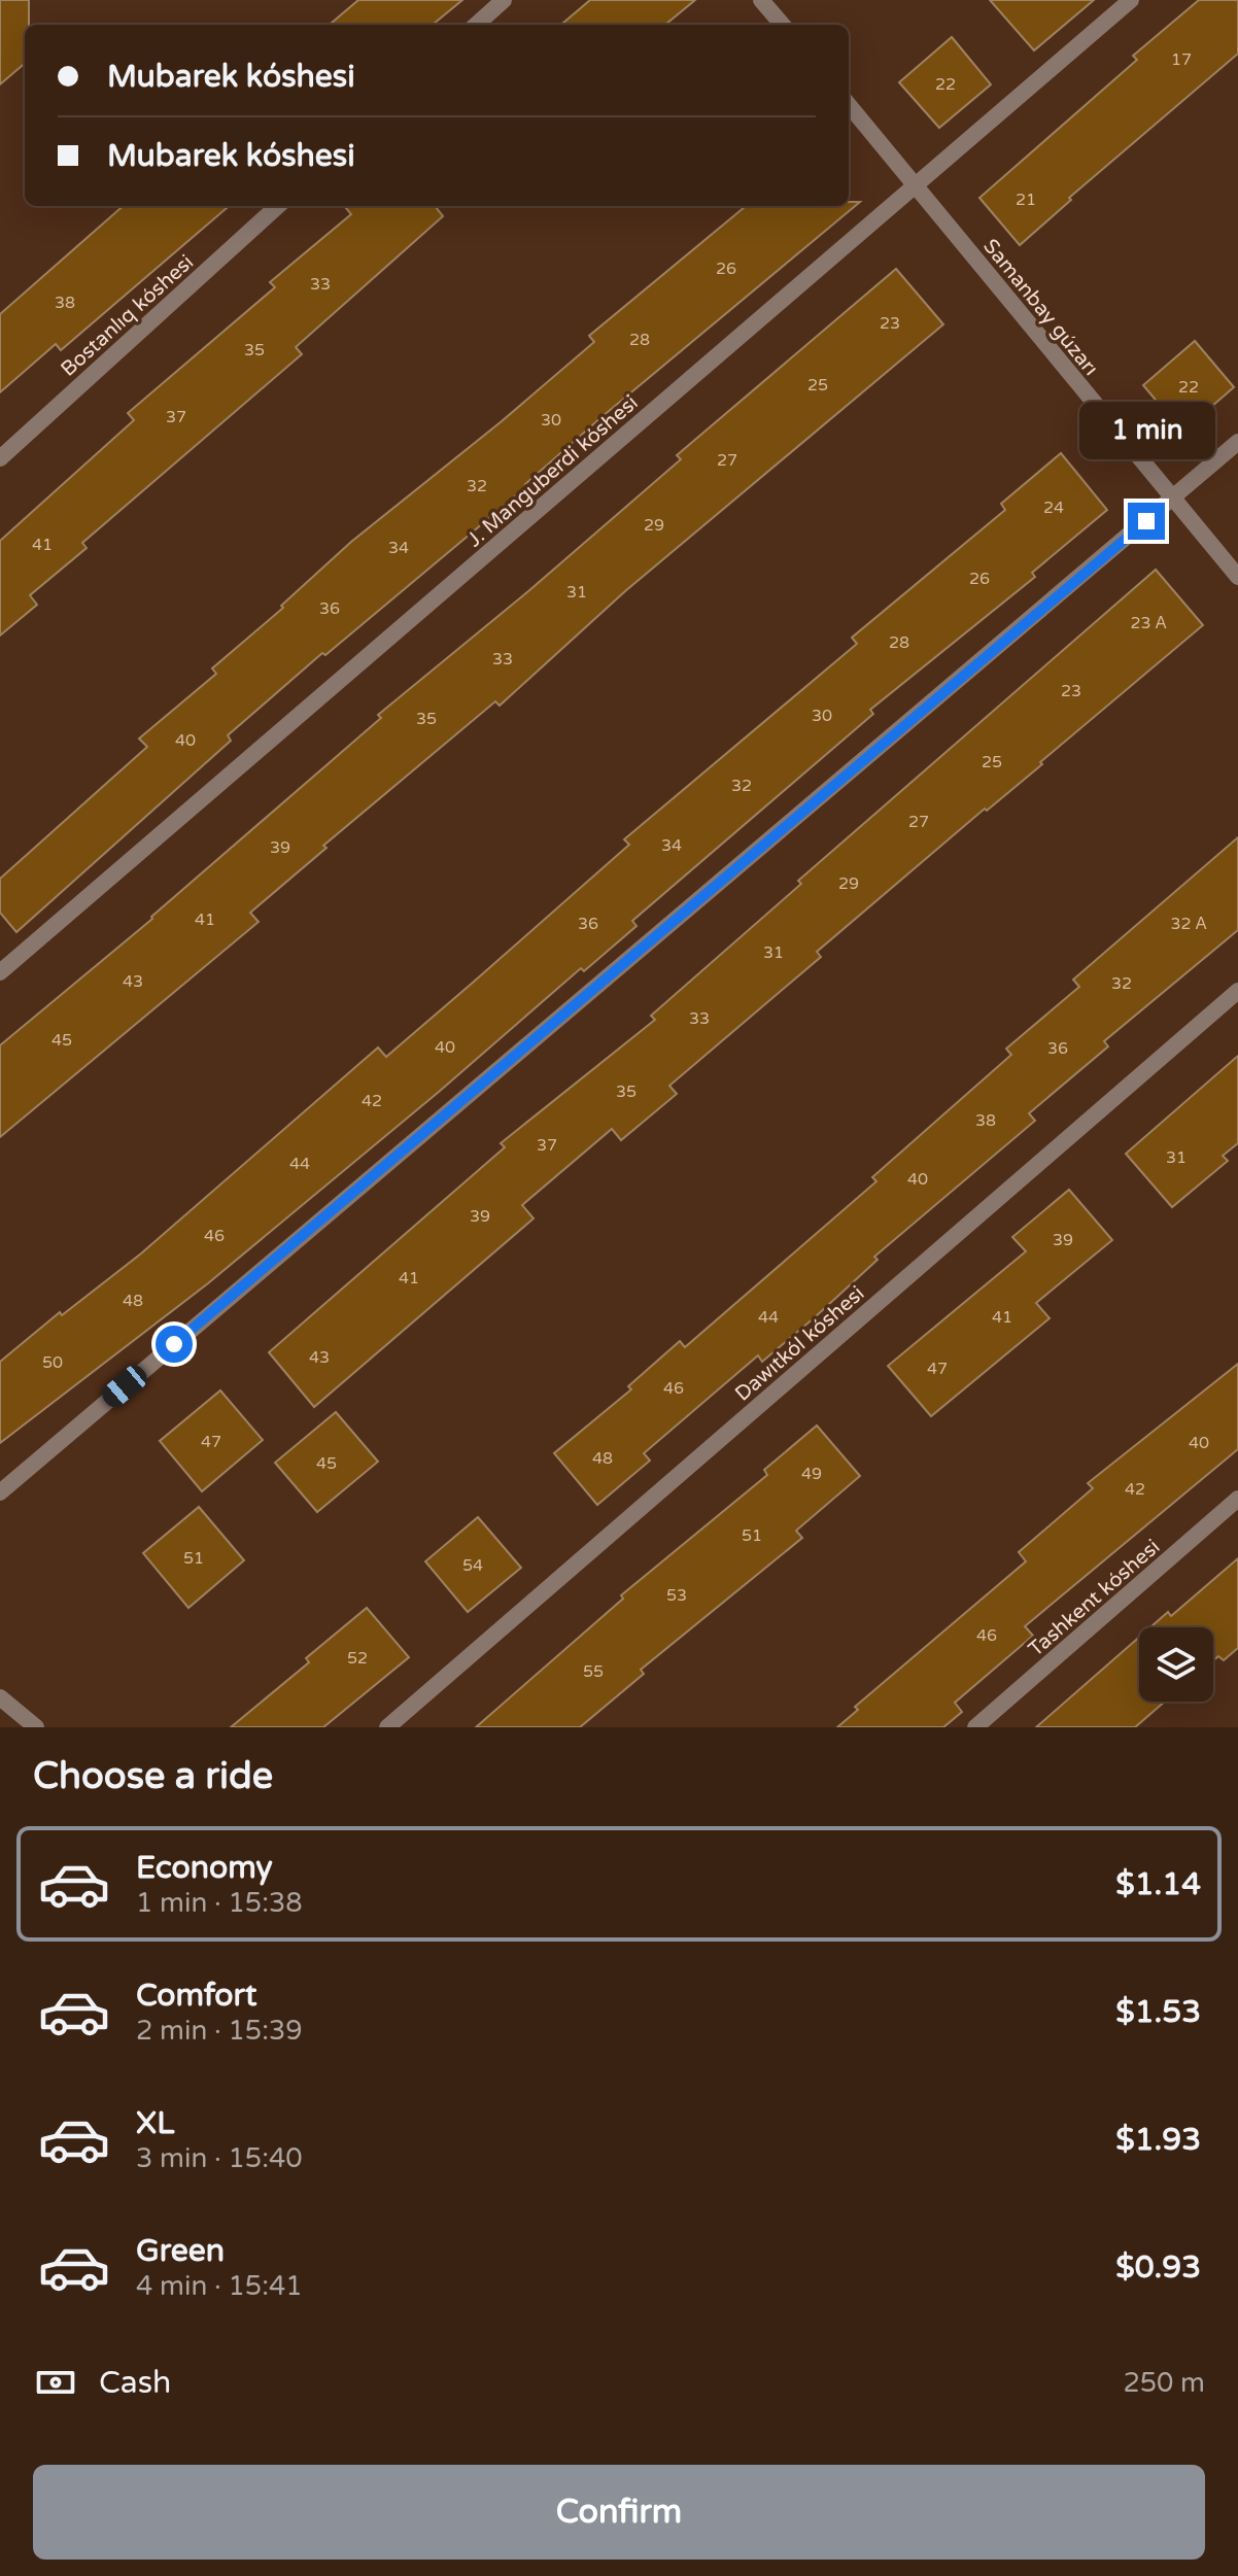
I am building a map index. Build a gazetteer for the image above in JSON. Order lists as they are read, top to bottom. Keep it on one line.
{"streets":{"street":["Samanbay gúzarı","Bostanlıq kóshesi","J. Manguberdi kóshesi","Dawıtkól kóshesi","Tashkent kóshesi"]},"crossings":[["Samanbay gúzarı","J. Manguberdi kóshesi"]],"house_numbers":["17","22","21","26","33","38","23","28","35","25","22","37","30","27","32","24","29","41","34","26","31","36","23 А","28","33","23","30","35","40","25","32","27","34","39","29","41","36","32 А","31","43","32","33","45","40","36","35","42","38","37","31","44","40","39","46","39","41","48","44","41","43","50","47","46","47","40","48","45","49","42","51","51","54","53","46","52","55"],"page":{"banner":["Mubarek kóshesi","Mubarek kóshesi"],"bubble":"1 min","heading":"Choose a ride","list":[{"name":"Economy","note":"1 min · 15:38","value":"$1.14"},{"name":"Comfort","note":"2 min · 15:39","value":"$1.53"},{"name":"XL","note":"3 min · 15:40","value":"$1.93"},{"name":"Green","note":"4 min · 15:41","value":"$0.93"}],"pay":["Cash","250 m"],"buttons":"Confirm"}}
